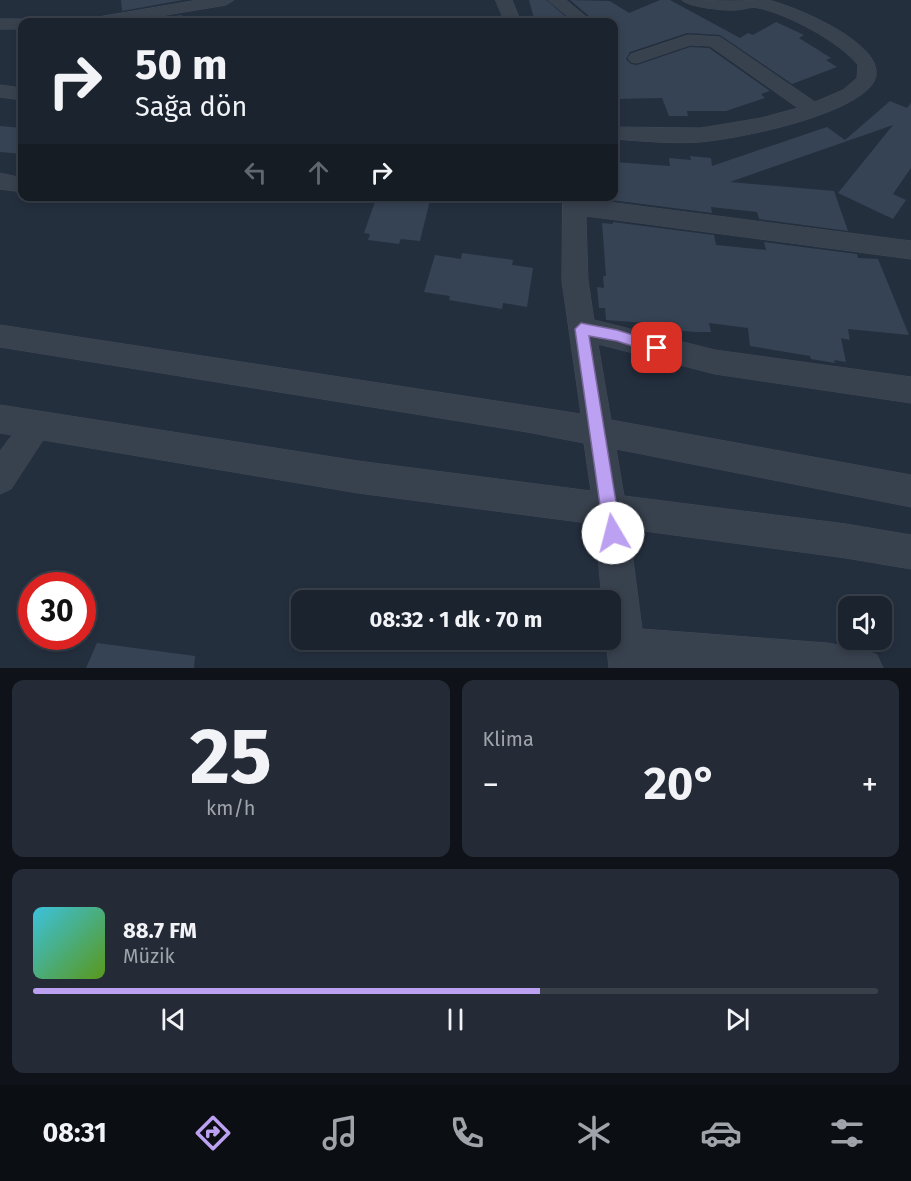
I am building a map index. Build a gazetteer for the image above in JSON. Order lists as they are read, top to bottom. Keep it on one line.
{"page":{"turn":["50 m","Sağa dön"],"limit":"30","trip":"08:32 · 1 dk · 70 m","tile":[["25","km/h"],"Klima"],"heat":["−","20°","+"],"song":["88.7 FM","Müzik"],"tabs":"08:31"}}
